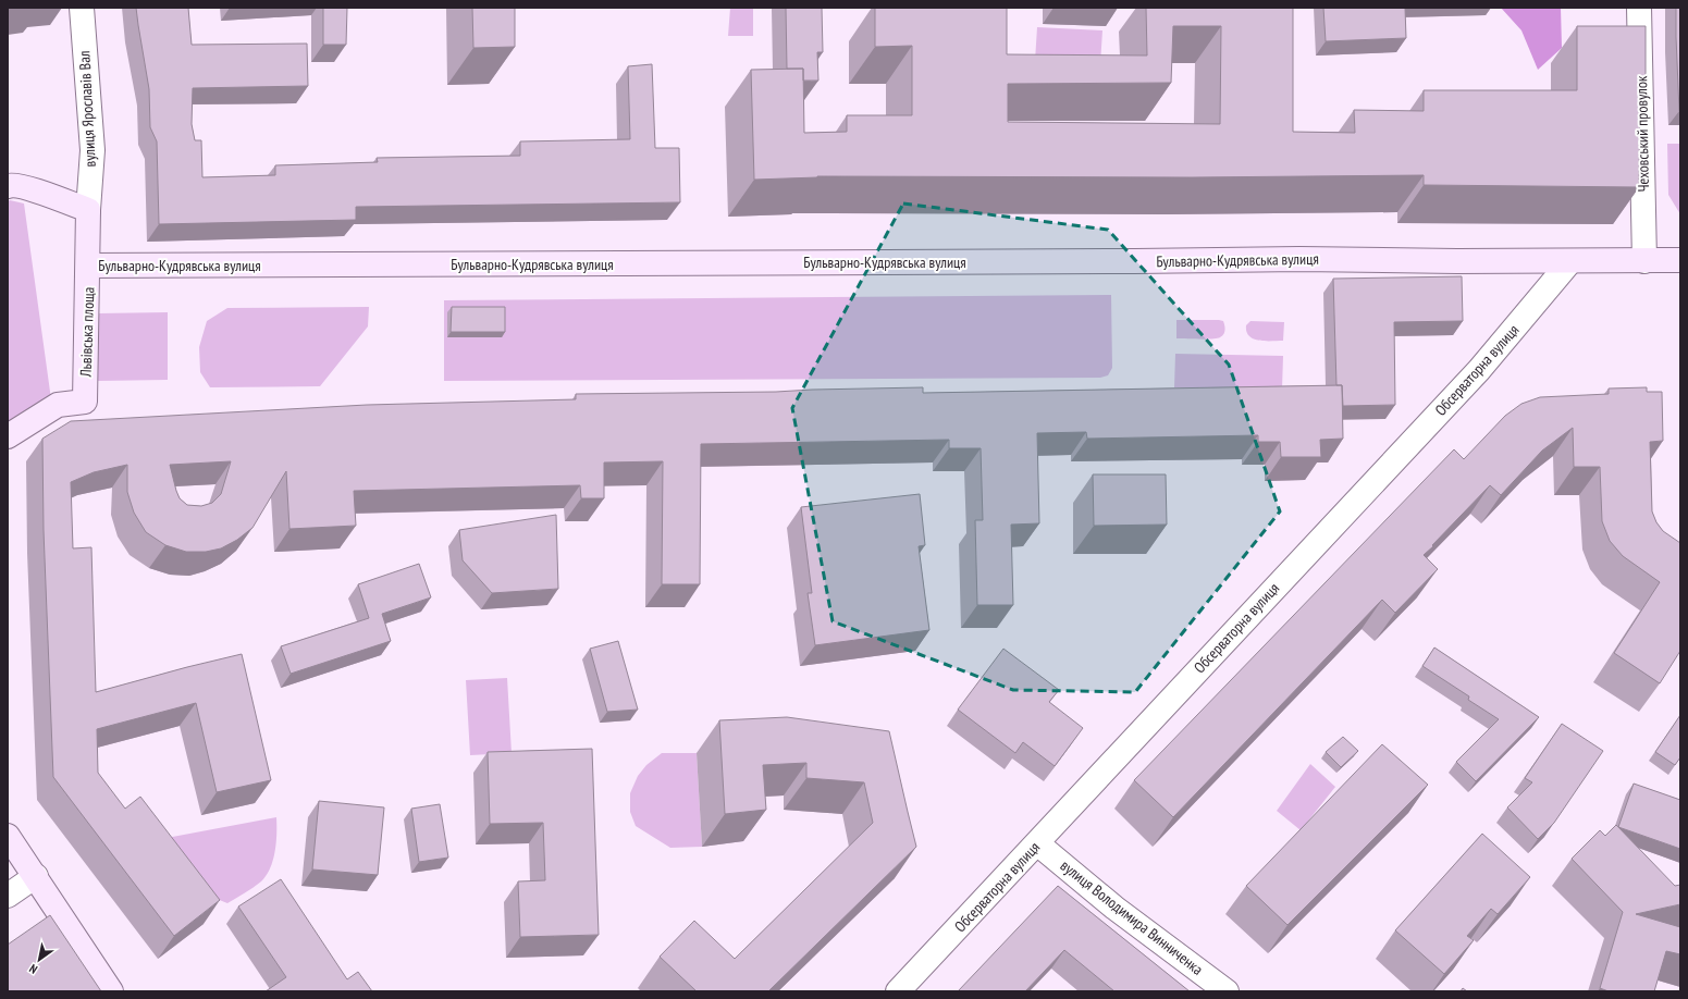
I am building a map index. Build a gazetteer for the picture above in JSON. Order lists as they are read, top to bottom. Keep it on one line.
{"streets":{"main road":["Бульварно-Кудрявська вулиця","Львівська площа"],"street":["вулиця Ярославів Вал","Чеховський провулок","Обсерваторна вулиця","вулиця Володимира Винниченка"]},"crossings":[["вулиця Ярославів Вал","Львівська площа"],["Чеховський провулок","Бульварно-Кудрявська вулиця"],["Бульварно-Кудрявська вулиця","Львівська площа"],["Бульварно-Кудрявська вулиця","Обсерваторна вулиця"],["Обсерваторна вулиця","вулиця Володимира Винниченка"]],"north":"bottom left"}
